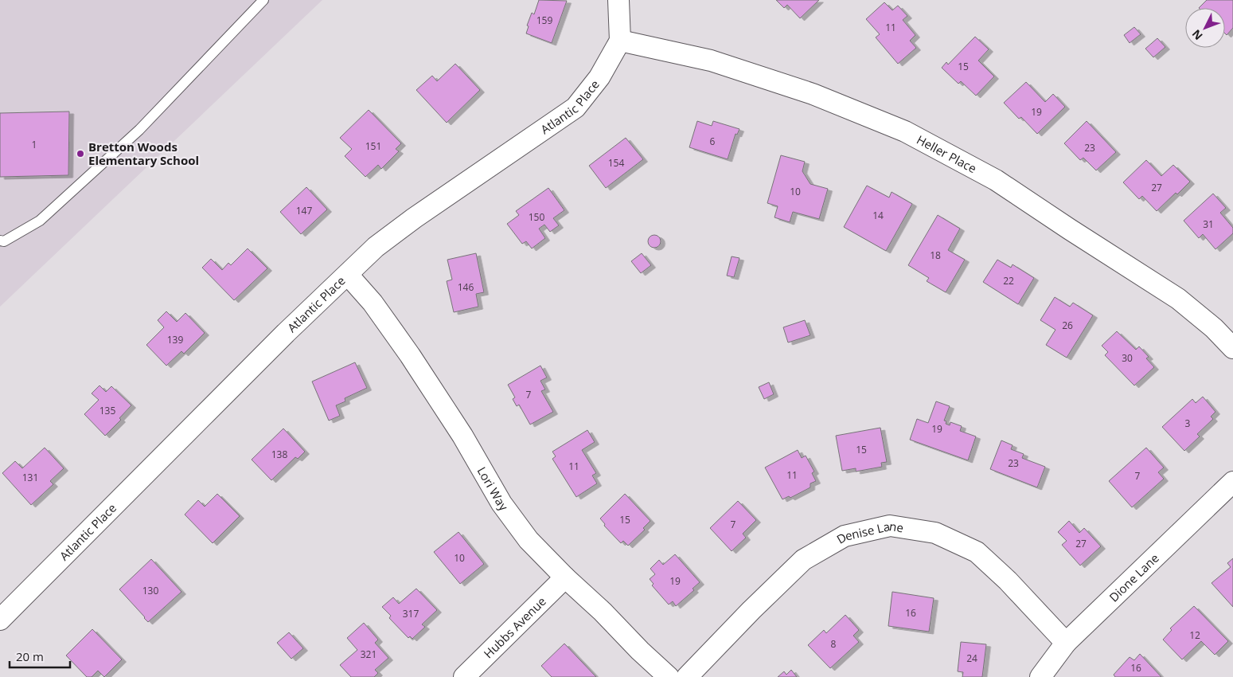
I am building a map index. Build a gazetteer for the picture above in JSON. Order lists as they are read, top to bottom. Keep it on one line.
{"streets":{"street":["Atlantic Place","Heller Place","Lori Way","Denise Lane","Dione Lane","Hubbs Avenue"]},"crossings":[["Atlantic Place","Heller Place"],["Atlantic Place","Lori Way"],["Lori Way","Hubbs Avenue"],["Denise Lane","Dione Lane"]],"places":["Bretton Woods Elementary School"],"house_numbers":["159","11","15","19","6","1","151","23","154","27","10","147","14","150","31","18","22","146","26","139","30","7","135","3","19","15","138","23","11","11","7","131","15","7","27","10","19","130","16","317","12","8","321","24","16"],"scale_bar":"20 m","north":"bottom left"}
